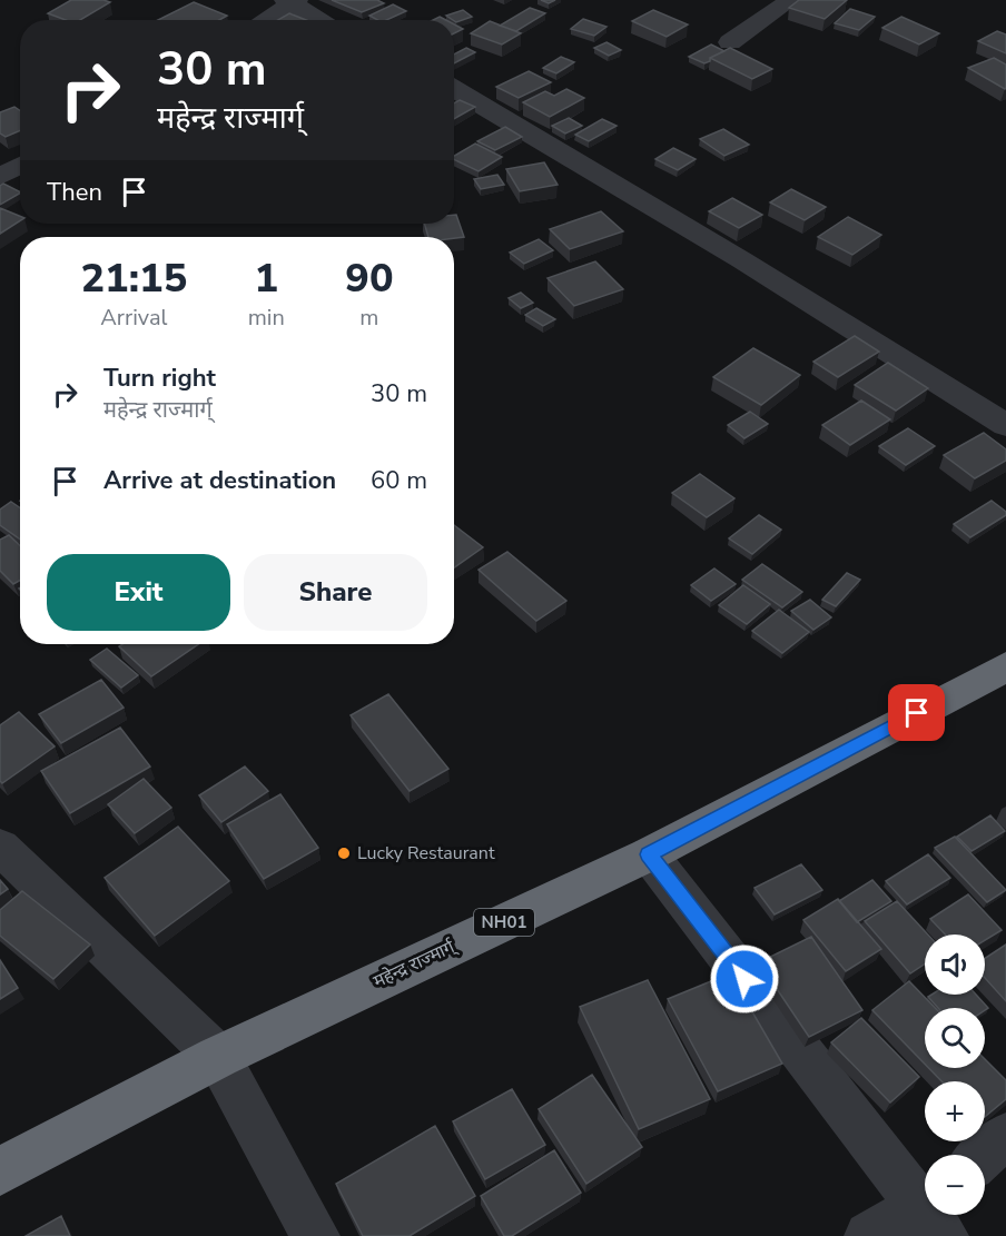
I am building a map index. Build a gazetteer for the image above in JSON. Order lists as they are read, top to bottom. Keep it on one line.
{"streets":{"highway":["NH01","महेन्द्र राज्मार्ग्"]},"places":["Lucky Restaurant"],"page":{"turn":["30 m","महेन्द्र राज्मार्ग्"],"then":"Then","eta":["21:15","Arrival","1","min","90","m"],"list":[{"name":"Turn right","note":"महेन्द्र राज्मार्ग्","value":"30 m"},{"name":"Arrive at destination","value":"60 m"}],"buttons":["Exit","Share"],"map_buttons":["+","−"]}}
